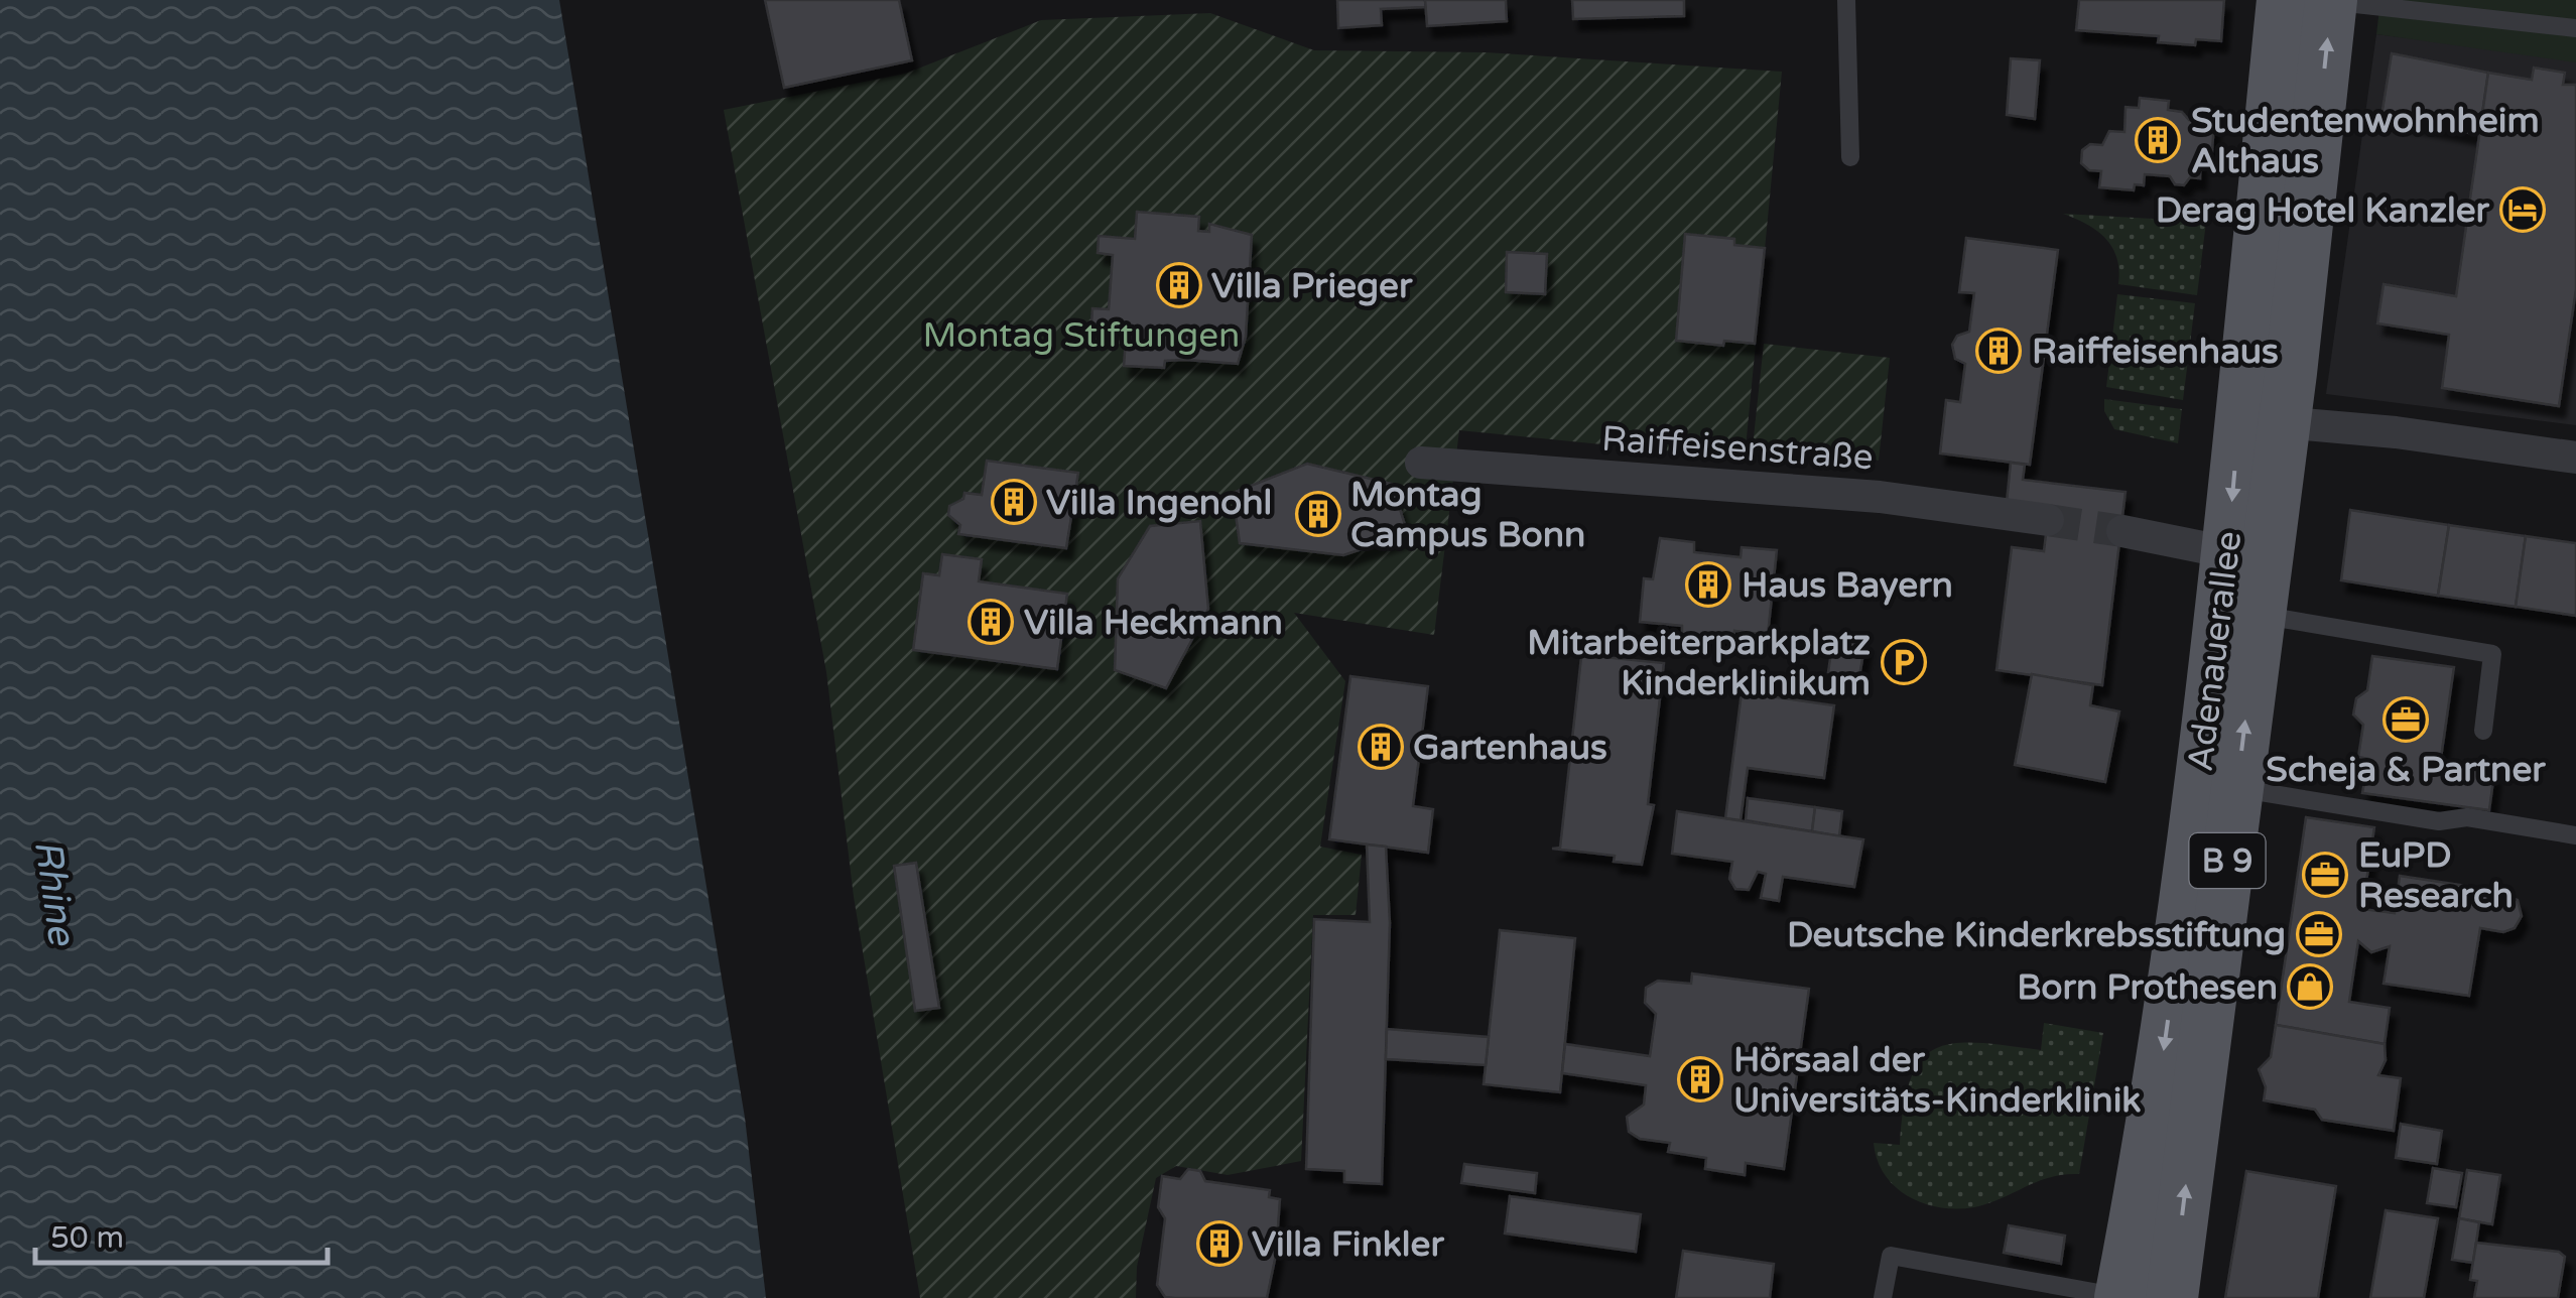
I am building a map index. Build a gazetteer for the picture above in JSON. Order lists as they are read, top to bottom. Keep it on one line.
{"streets":{"main road":["Adenauerallee","B 9"],"street":["Raiffeisenstraße"]},"water":["Rhine"],"parks":["Montag Stiftungen"],"places":{"building":["Studentenwohnheim Althaus","Villa Prieger","Raiffeisenhaus","Villa Ingenohl","Montag Campus Bonn","Haus Bayern","Villa Heckmann","Gartenhaus","Hörsaal der Universitäts-Kinderklinik","Villa Finkler"],"hotel":["Derag Hotel Kanzler"],"parking":["Mitarbeiterparkplatz Kinderklinikum"],"office":["Scheja & Partner","EuPD Research","Deutsche Kinderkrebsstiftung"],"shop":["Born Prothesen"]},"scale_bar":"50 m"}
